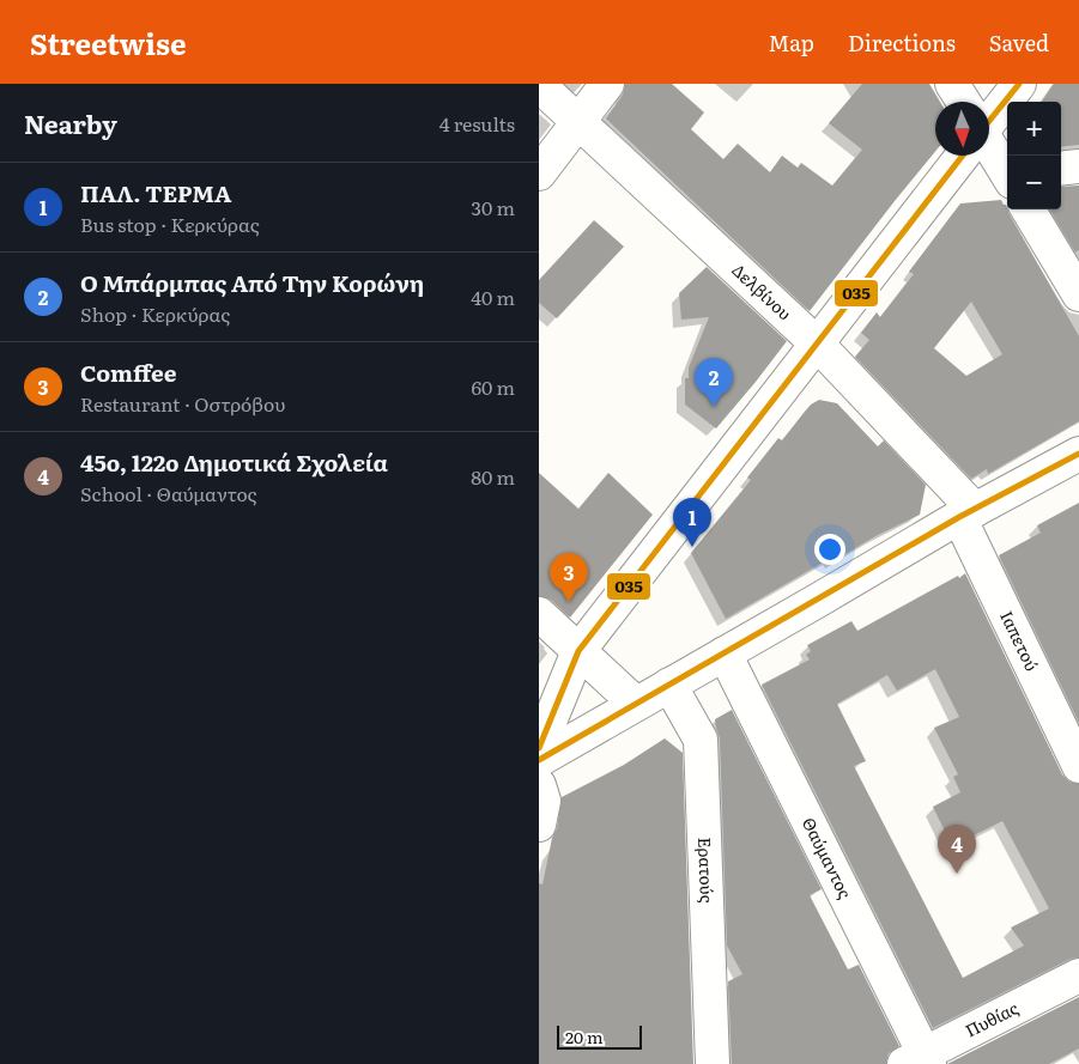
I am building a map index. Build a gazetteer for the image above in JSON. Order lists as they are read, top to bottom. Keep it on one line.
{"streets":{"street":["Δελβίνου","Ιαπετού","Θαύμαντος","Ερατούς","Πυθίας"]},"crossings":[["Δελβίνου","Ιαπετού"],["Θαύμαντος","Πυθίας"]],"lines":["transit line 035"],"scale_bar":"20 m","north":"bottom","page":{"header":"Streetwise","nav":["Map","Directions","Saved"],"heading":["Nearby","4 results"],"map_buttons":["+","−"],"list":[{"mark":"1","name":"ΠΑΛ. ΤΕΡΜΑ","note":"Bus stop · Κερκύρας","value":"30 m"},{"mark":"2","name":"Ο Μπάρμπας Από Την Κορώνη","note":"Shop · Κερκύρας","value":"40 m"},{"mark":"3","name":"Comffee","note":"Restaurant · Οστρόβου","value":"60 m"},{"mark":"4","name":"45ο, 122ο Δημοτικά Σχολεία","note":"School · Θαύμαντος","value":"80 m"}],"pins":["2","1","3","4"],"scale":"20 m"}}
